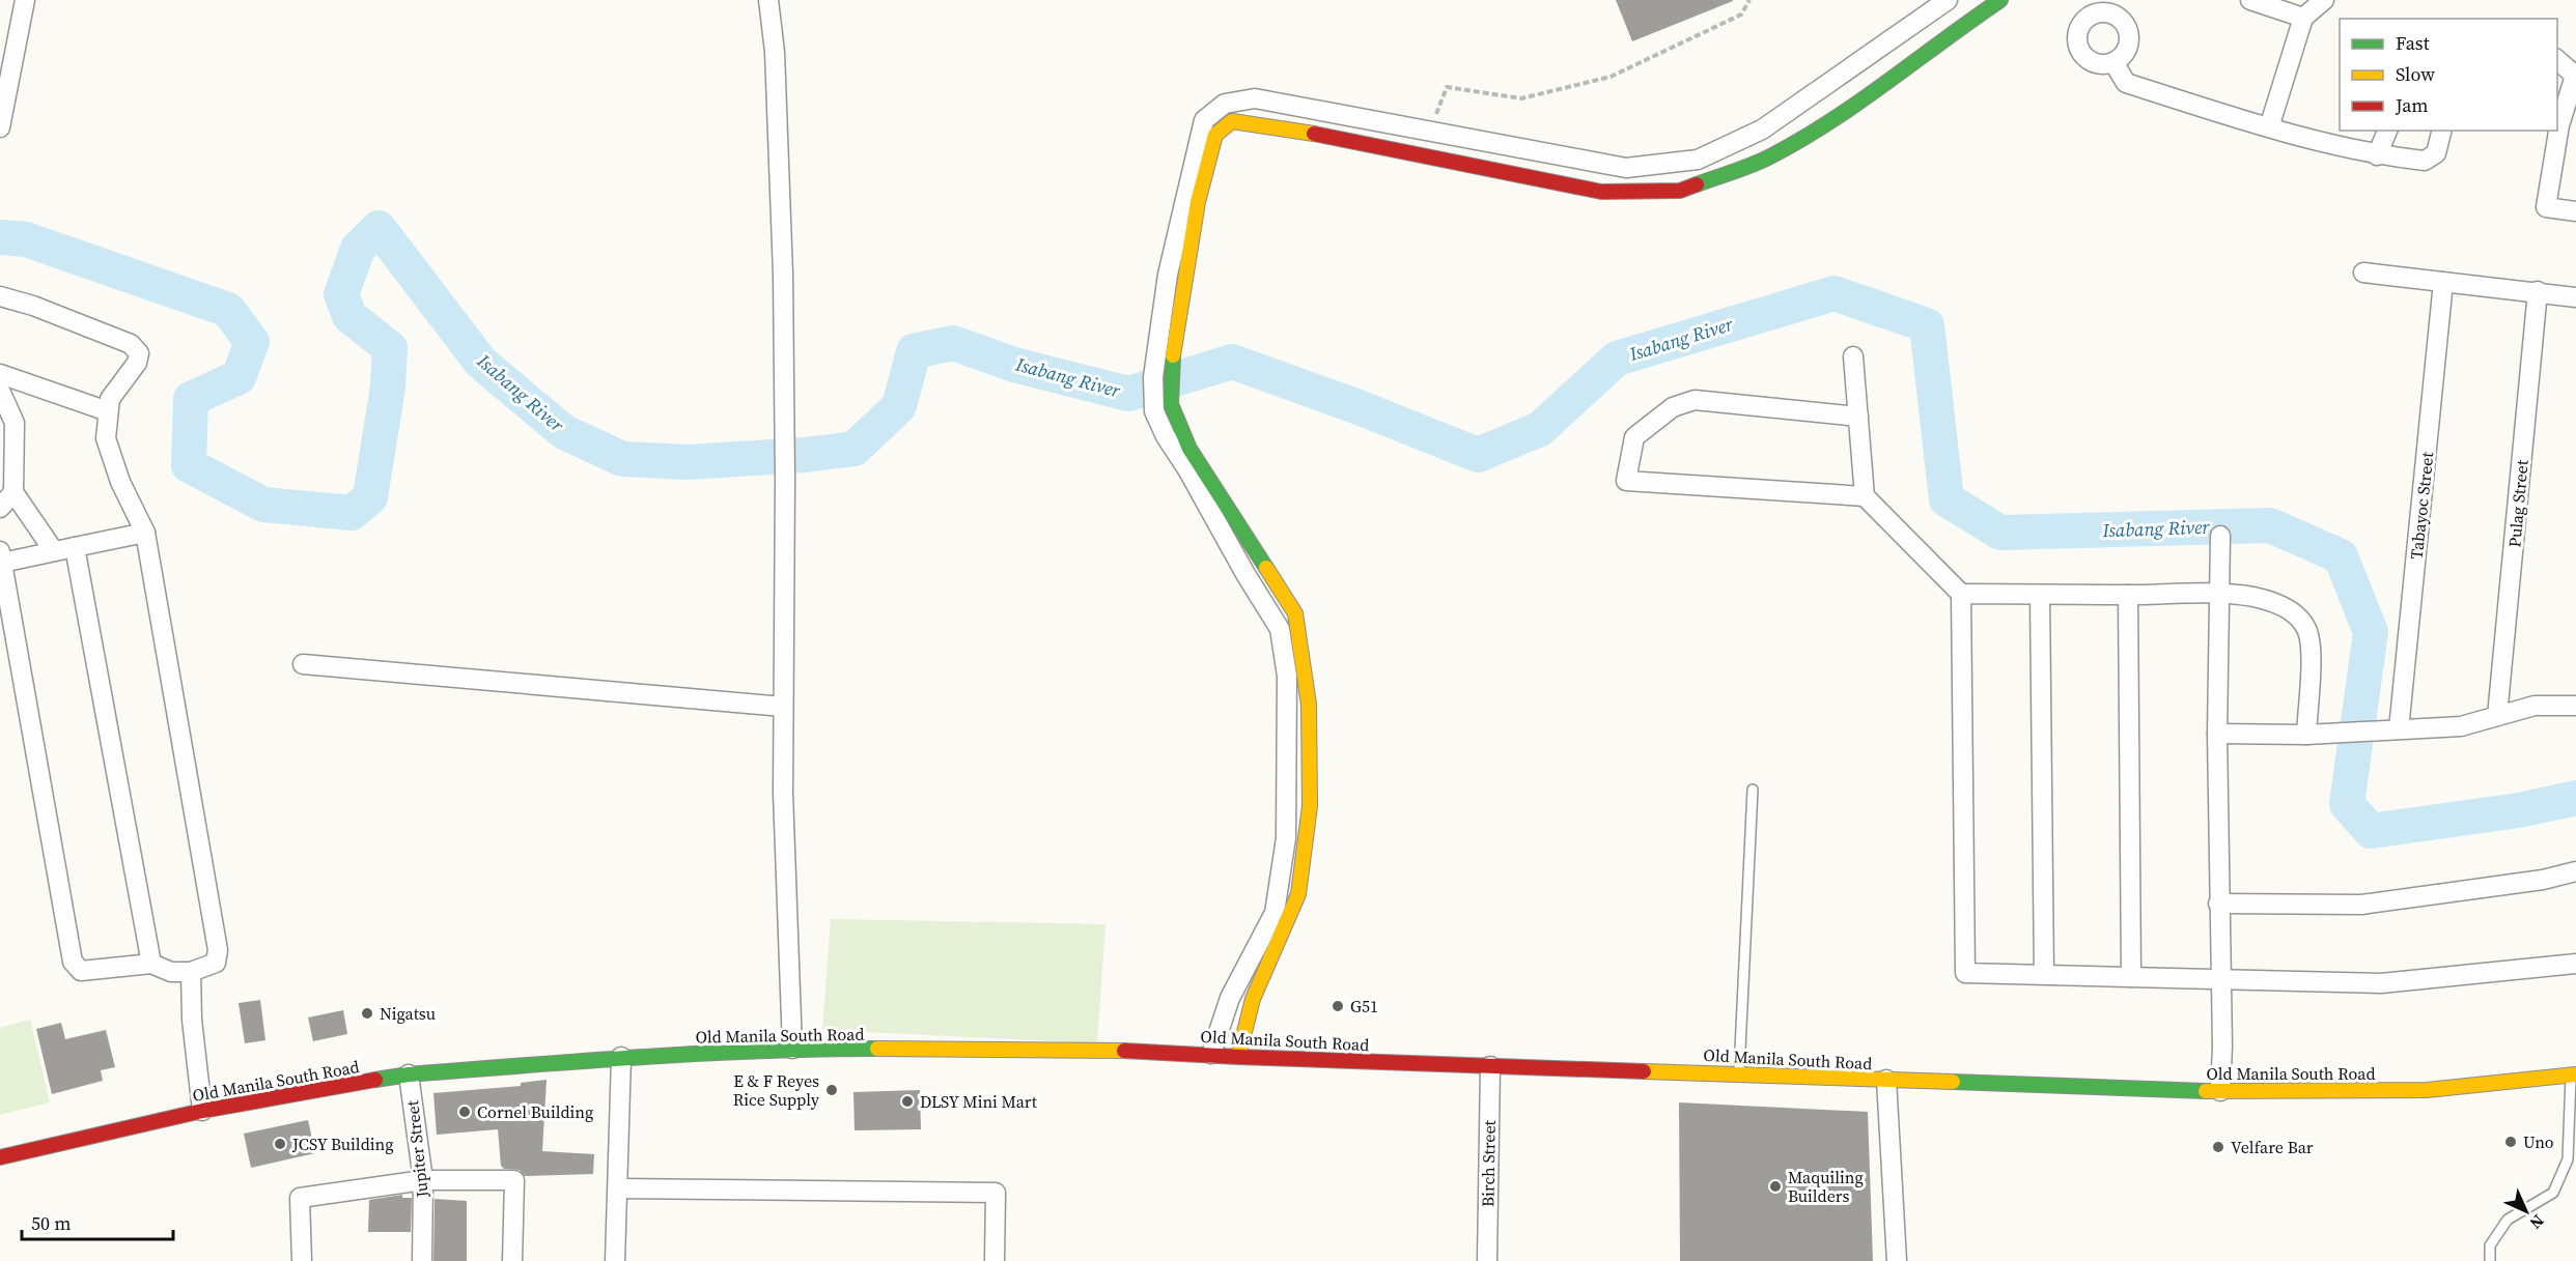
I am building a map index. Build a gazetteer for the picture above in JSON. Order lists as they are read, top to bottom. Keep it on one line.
{"streets":{"main road":["Old Manila South Road"],"street":["Pulag Street","Tabayoc Street","Jupiter Street","Birch Street"]},"crossings":[["Old Manila South Road","Jupiter Street"],["Old Manila South Road","Birch Street"]],"water":["Isabang River"],"places":["G51","Nigatsu","E & F Reyes Rice Supply","DLSY Mini Mart","Cornel Building","Uno","JCSY Building","Velfare Bar","Maquiling Builders"],"legend":["Fast","Slow","Jam"],"scale_bar":"50 m","north":"bottom right"}
